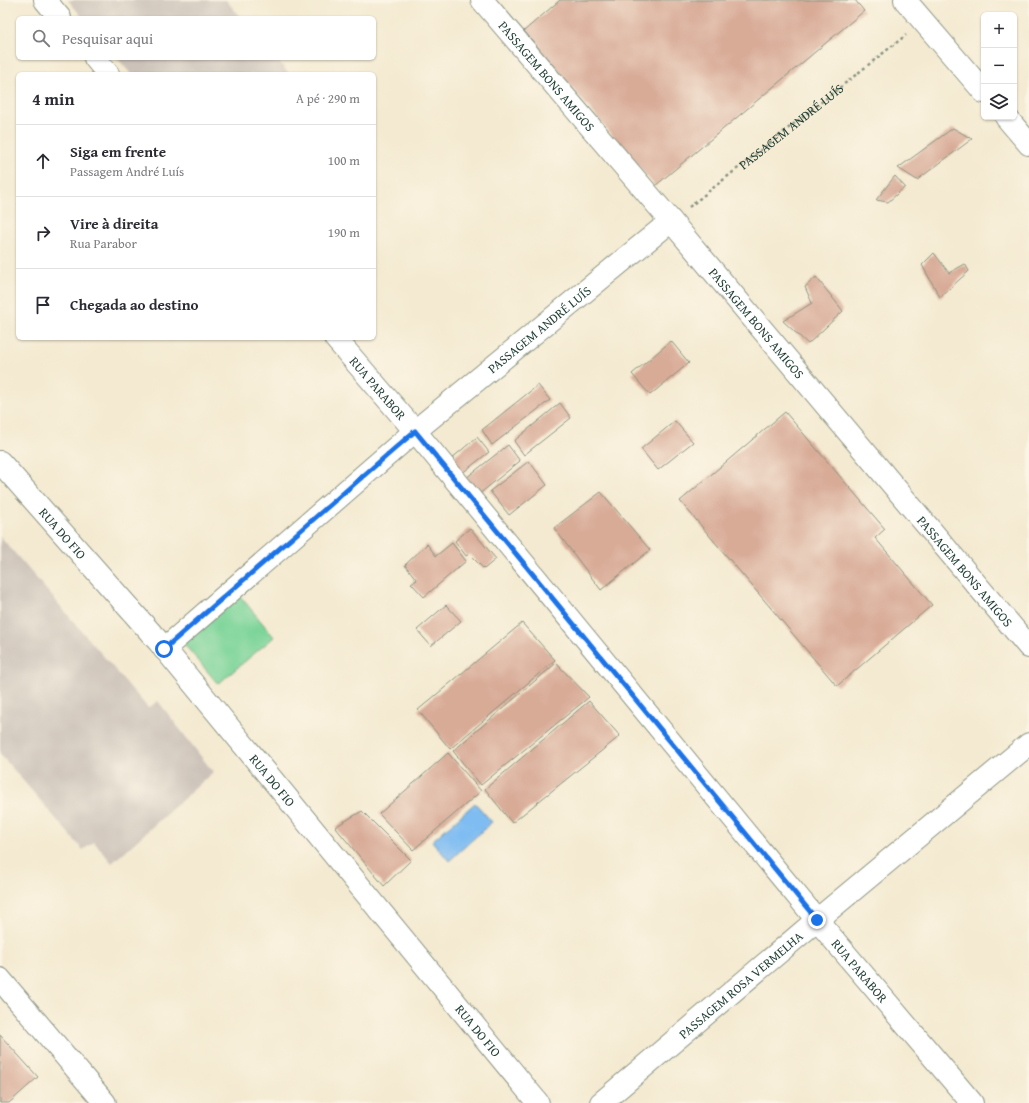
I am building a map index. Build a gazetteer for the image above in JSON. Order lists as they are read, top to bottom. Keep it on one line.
{"streets":{"street":["PASSAGEM BONS AMIGOS","PASSAGEM ANDRÉ LUÍS","RUA PARABOR","RUA DO FIO","PASSAGEM ROSA VERMELHA"]},"crossings":[["PASSAGEM BONS AMIGOS","PASSAGEM ANDRÉ LUÍS"],["PASSAGEM ANDRÉ LUÍS","RUA PARABOR"],["PASSAGEM ANDRÉ LUÍS","RUA DO FIO"],["RUA PARABOR","PASSAGEM ROSA VERMELHA"]],"page":{"map_buttons":["+","−"],"search":"Pesquisar aqui","heading":["4 min","A pé · 290 m"],"list":[["Siga em frente","Passagem André Luís","100 m"],["Vire à direita","Rua Parabor","190 m"],"Chegada ao destino"]}}
